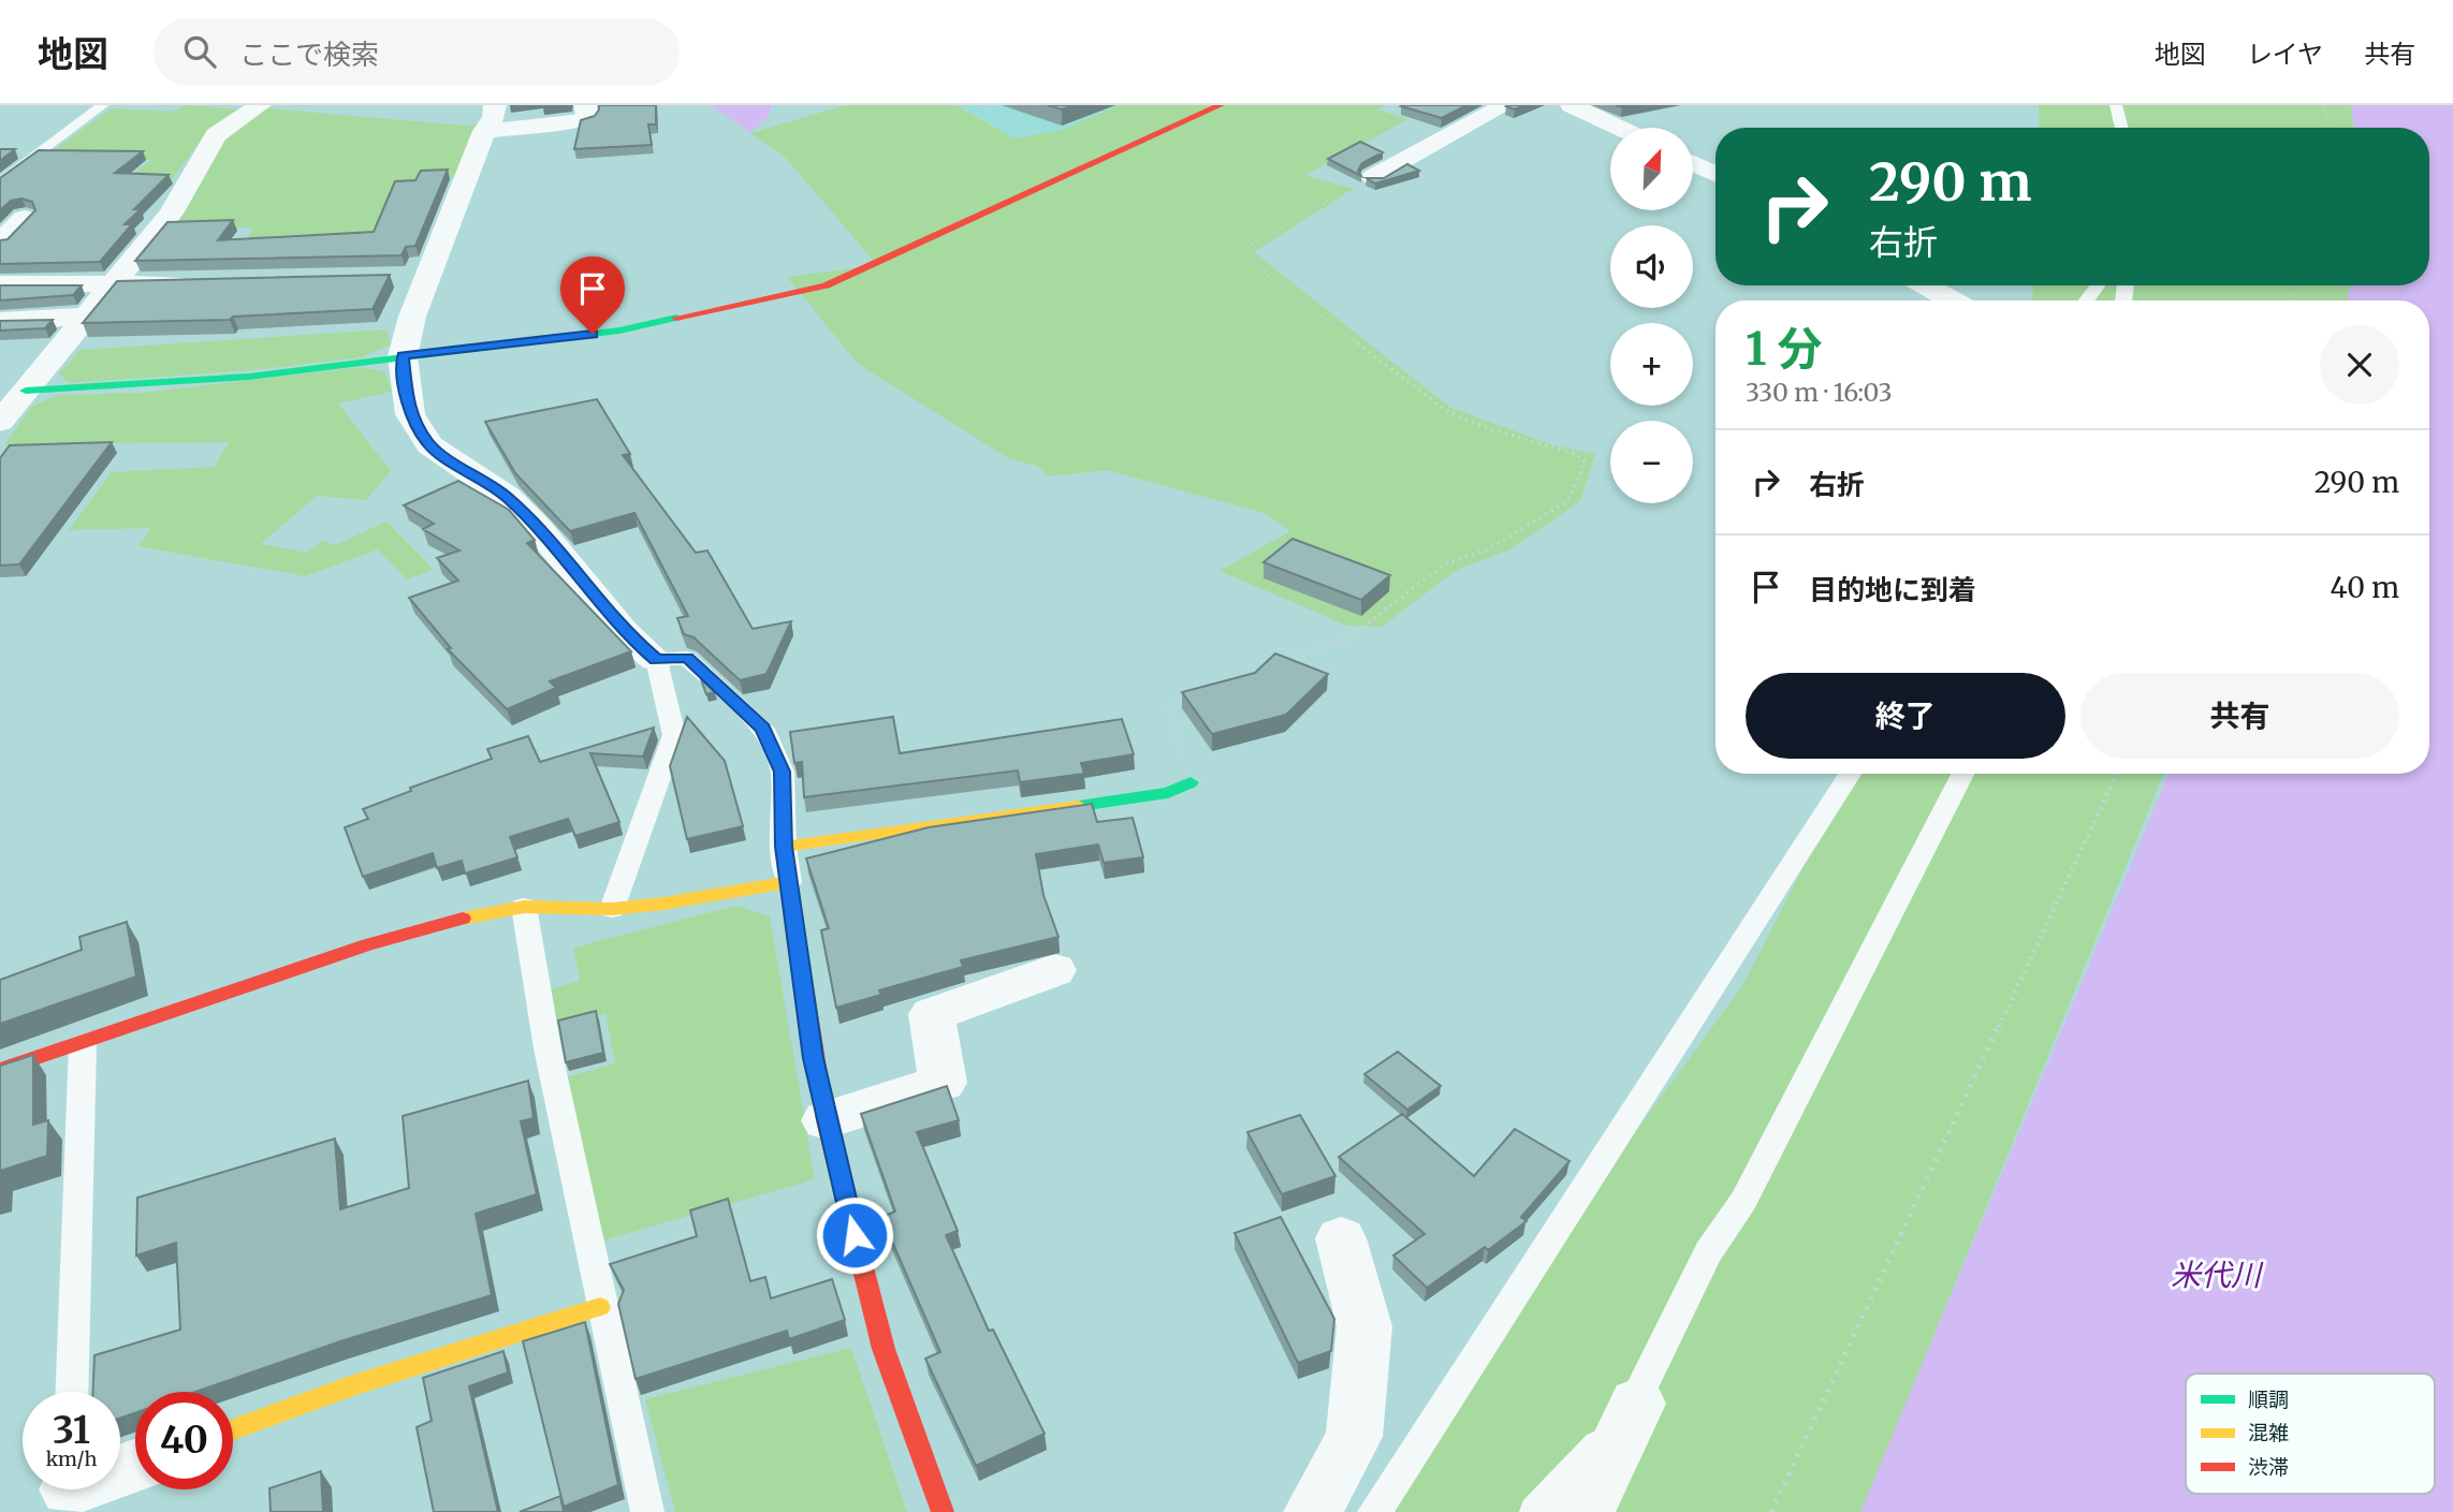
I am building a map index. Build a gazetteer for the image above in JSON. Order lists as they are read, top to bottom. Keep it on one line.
{"water":["米代川"],"legend":["順調","混雑","渋滞"],"north":"top right","page":{"header":"地図","search":"ここで検索","nav":["地図","レイヤ","共有"],"map_buttons":["+","−"],"turn":["290 m","右折"],"heading":["1 分","330 m · 16:03"],"list":[{"name":"右折","value":"290 m"},{"name":"目的地に到着","value":"40 m"}],"buttons":["終了","共有"],"speed":"31 km/h","limit":"40"}}
